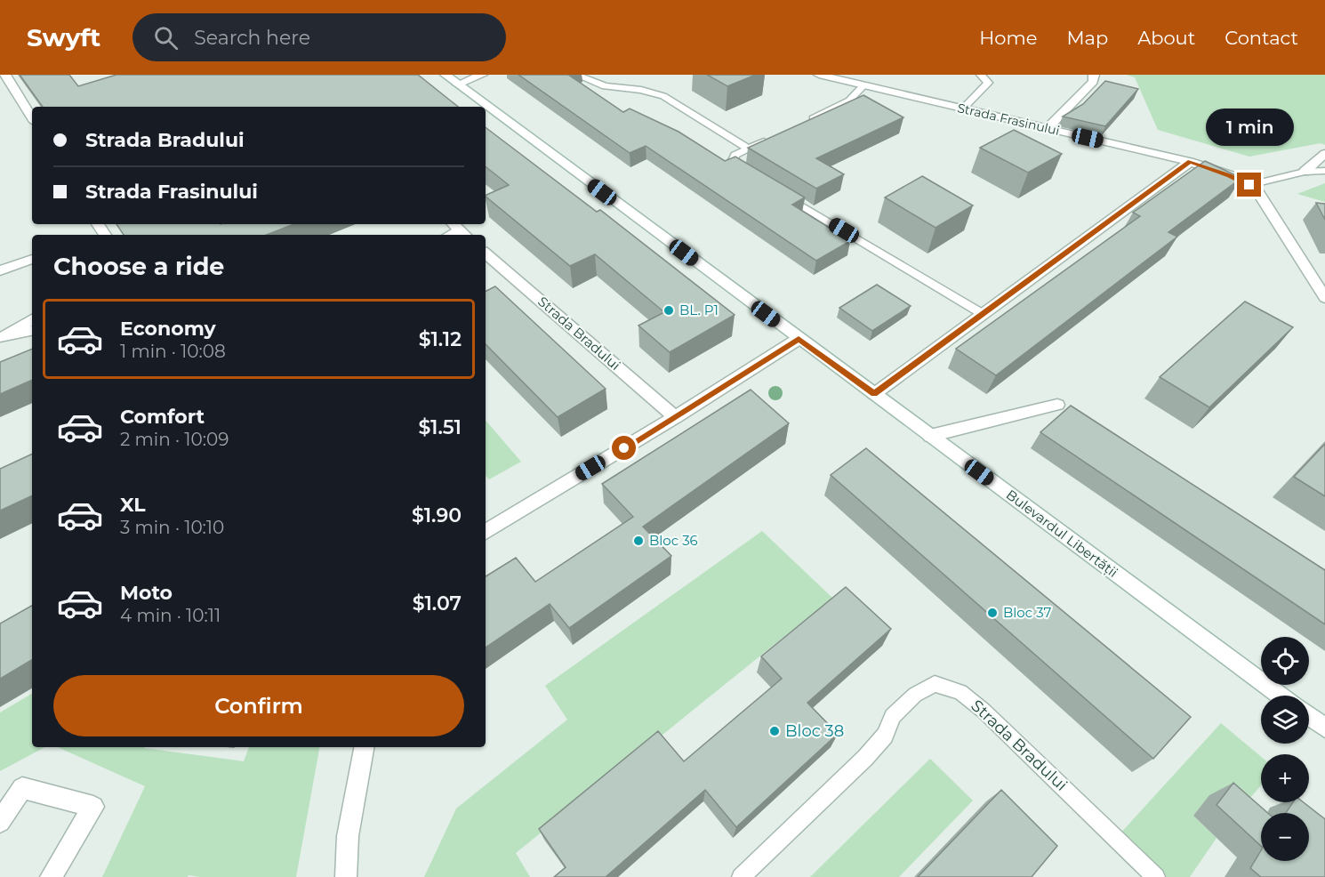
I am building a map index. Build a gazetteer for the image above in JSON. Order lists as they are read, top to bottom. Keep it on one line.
{"streets":{"street":["Strada Frasinului","Strada Bradului","Bulevardul Libertății"]},"places":["BL. P1","Bloc 36","Bloc 37","Bloc 38"],"page":{"header":"Swyft","search":"Search here","nav":["Home","Map","About","Contact"],"banner":["Strada Bradului","Strada Frasinului"],"bubble":"1 min","heading":"Choose a ride","list":[{"name":"Economy","note":"1 min · 10:08","value":"$1.12"},{"name":"Comfort","note":"2 min · 10:09","value":"$1.51"},{"name":"XL","note":"3 min · 10:10","value":"$1.90"},{"name":"Moto","note":"4 min · 10:11","value":"$1.07"}],"map_buttons":["+","−"],"buttons":"Confirm"}}
